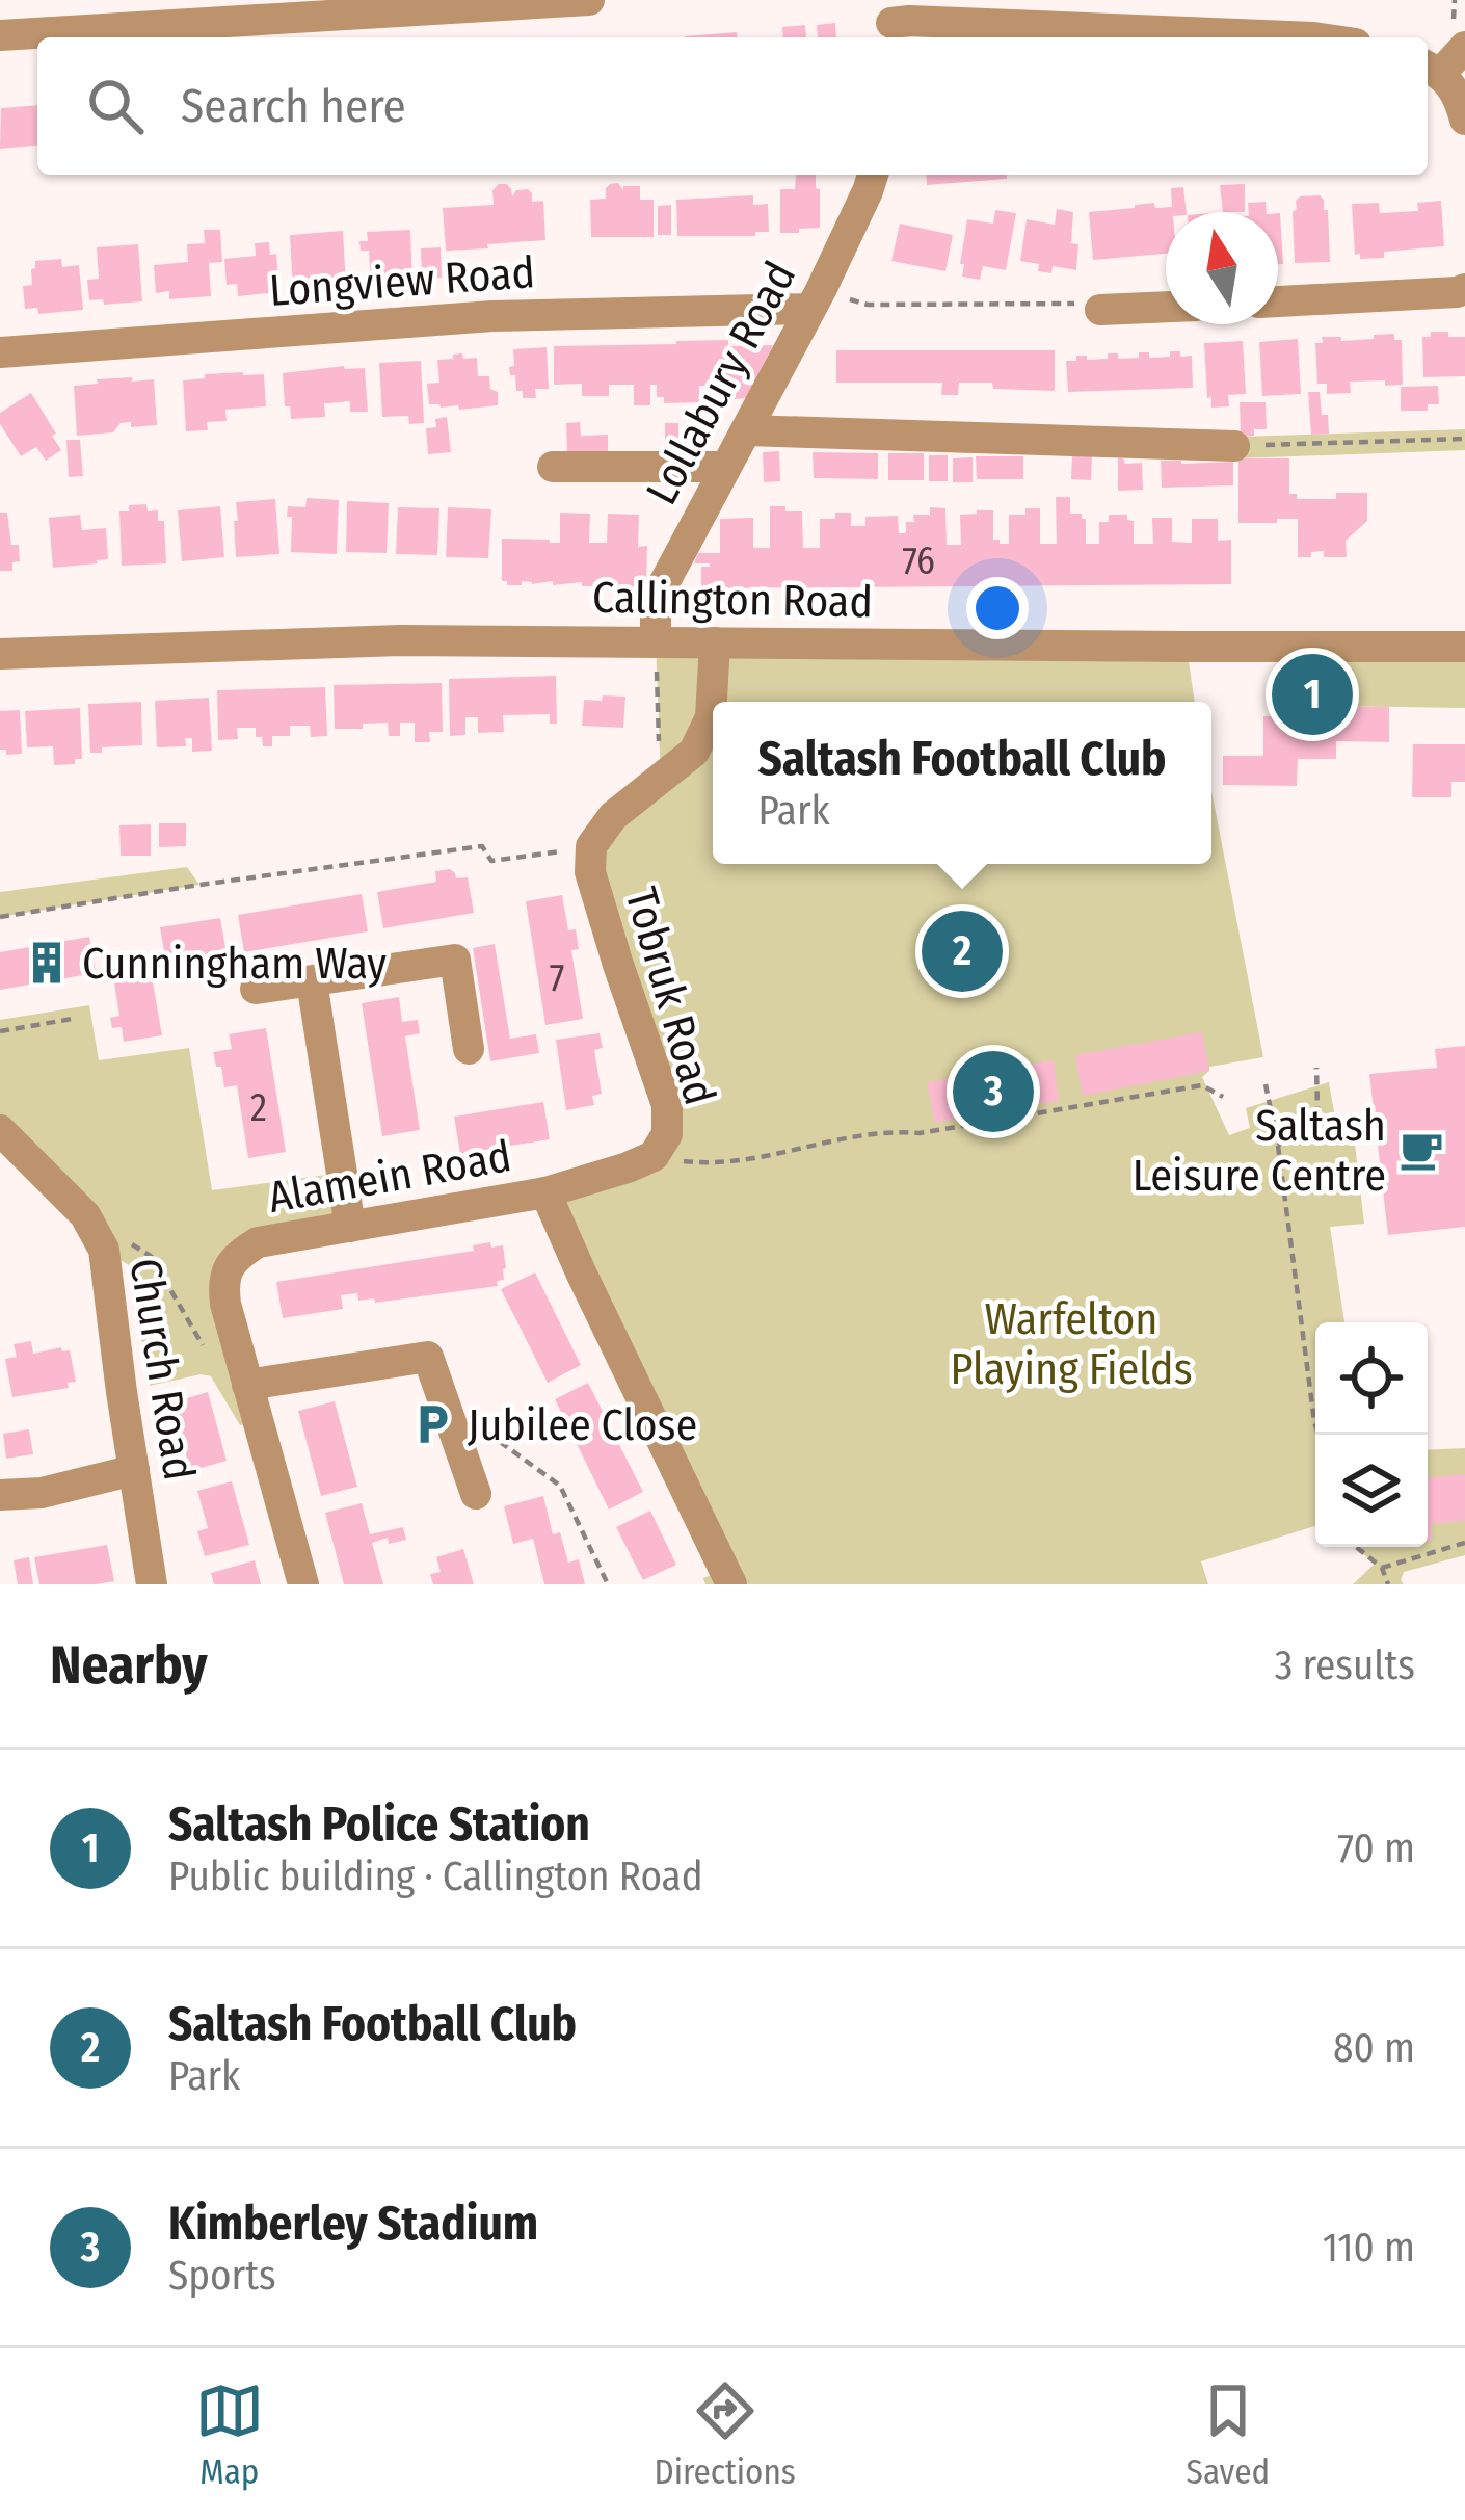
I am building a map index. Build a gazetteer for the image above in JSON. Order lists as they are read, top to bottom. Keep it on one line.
{"streets":{"street":["Longview Road","Lollabury Road","Callington Road","Tobruk Road","Alamein Road","Church Road"]},"crossings":[["Longview Road","Lollabury Road"],["Lollabury Road","Callington Road"],["Callington Road","Tobruk Road"],["Tobruk Road","Alamein Road"]],"parks":["Warfelton Playing Fields"],"places":{"building":["Cunningham Way"],"cafe":["Saltash Leisure Centre"],"parking":["Jubilee Close"]},"house_numbers":["76","7","2"],"north":"top","page":{"search":"Search here","pins":["1","2","3"],"popup":["Saltash Football Club","Park"],"heading":["Nearby","3 results"],"list":[{"mark":"1","name":"Saltash Police Station","note":"Public building · Callington Road","value":"70 m"},{"mark":"2","name":"Saltash Football Club","note":"Park","value":"80 m"},{"mark":"3","name":"Kimberley Stadium","note":"Sports","value":"110 m"}],"nav":["Map","Directions","Saved"]}}
